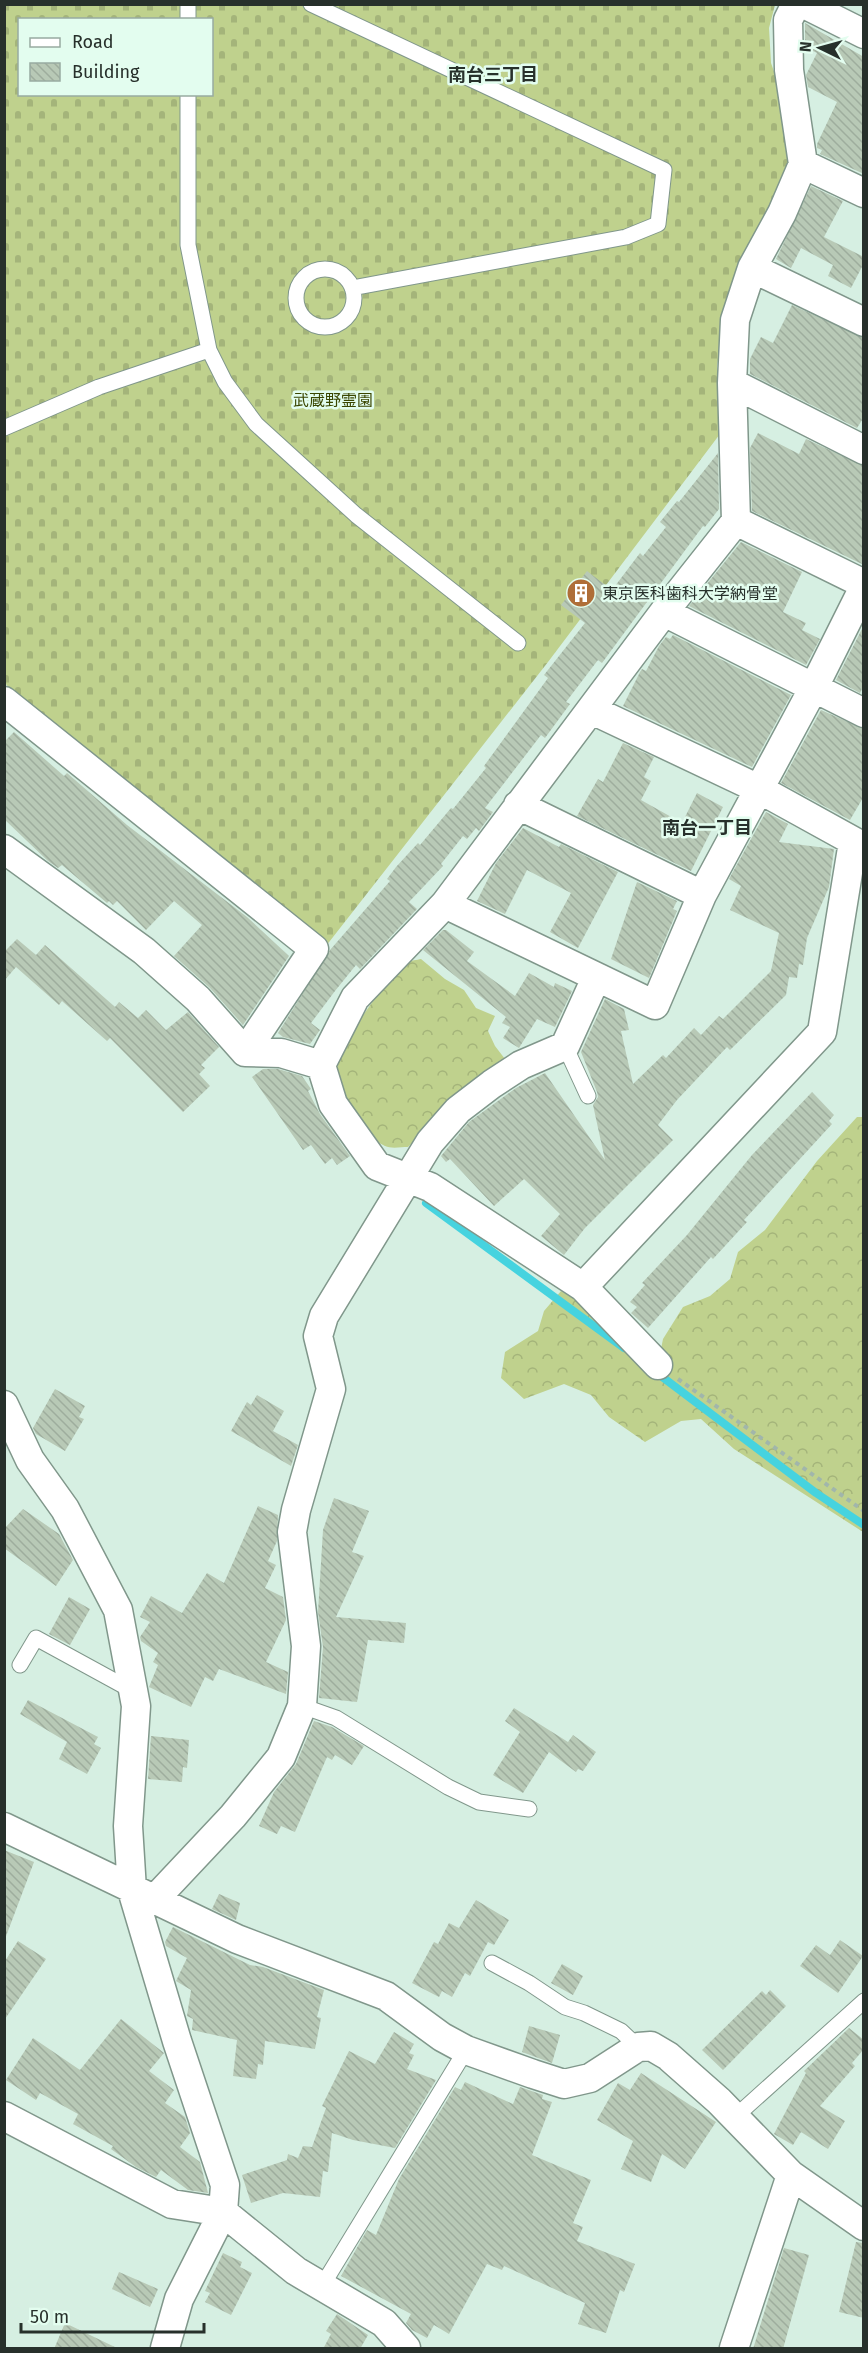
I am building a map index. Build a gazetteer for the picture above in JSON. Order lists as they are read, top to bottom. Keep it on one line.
{"districts":["南台三丁目","南台一丁目"],"parks":["武蔵野霊園"],"places":{"building":["東京医科歯科大学納骨堂"]},"legend":["Road","Building"],"scale_bar":"50 m","north":"left"}
